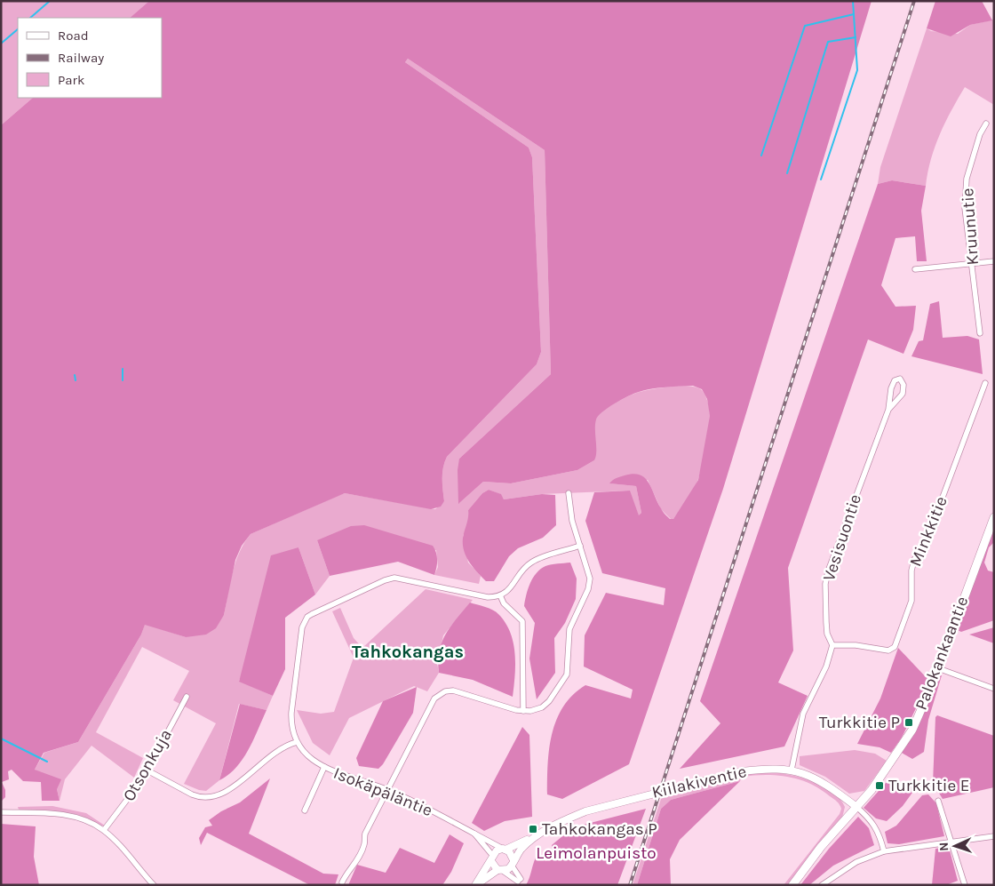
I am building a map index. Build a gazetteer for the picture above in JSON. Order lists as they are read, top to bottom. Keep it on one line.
{"streets":{"main road":["Palokankaantie"],"street":["Kruunutie","Minkkitie","Vesisuontie","Otsonkuja","Kiilakiventie","Isokäpäläntie"]},"crossings":[["Minkkitie","Vesisuontie"],["Palokankaantie","Kiilakiventie"],["Kiilakiventie","Isokäpäläntie"]],"districts":["Tahkokangas"],"parks":["Leimolanpuisto"],"places":{"transit":["Turkkitie P","Turkkitie E","Tahkokangas P"]},"legend":["Road","Railway","Park"],"north":"left"}
